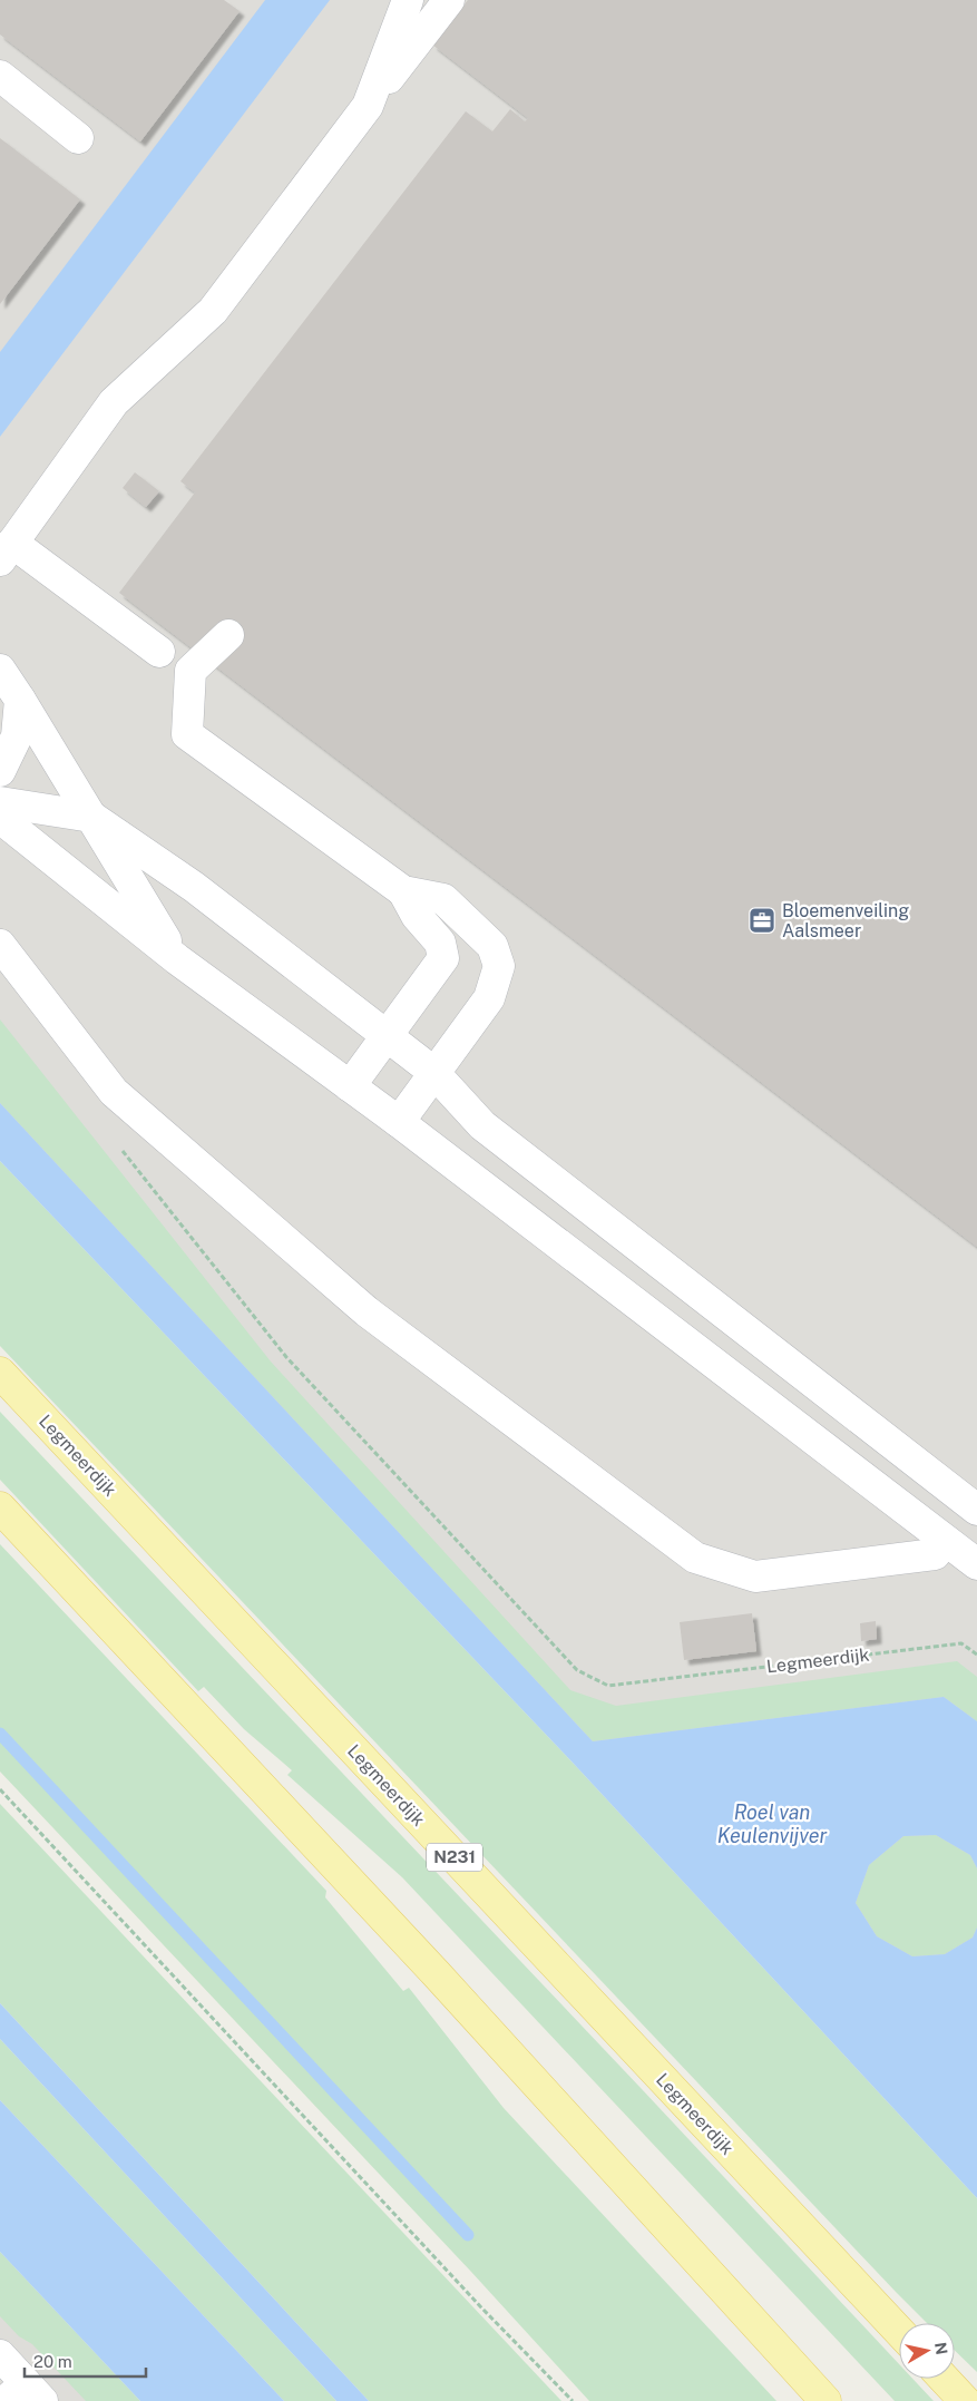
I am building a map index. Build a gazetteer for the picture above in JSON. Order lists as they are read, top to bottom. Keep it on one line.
{"streets":{"main road":["Legmeerdijk","N231"]},"water":["Roel van Keulenvijver"],"places":{"office":["Bloemenveiling Aalsmeer"]},"scale_bar":"20 m","north":"right"}
